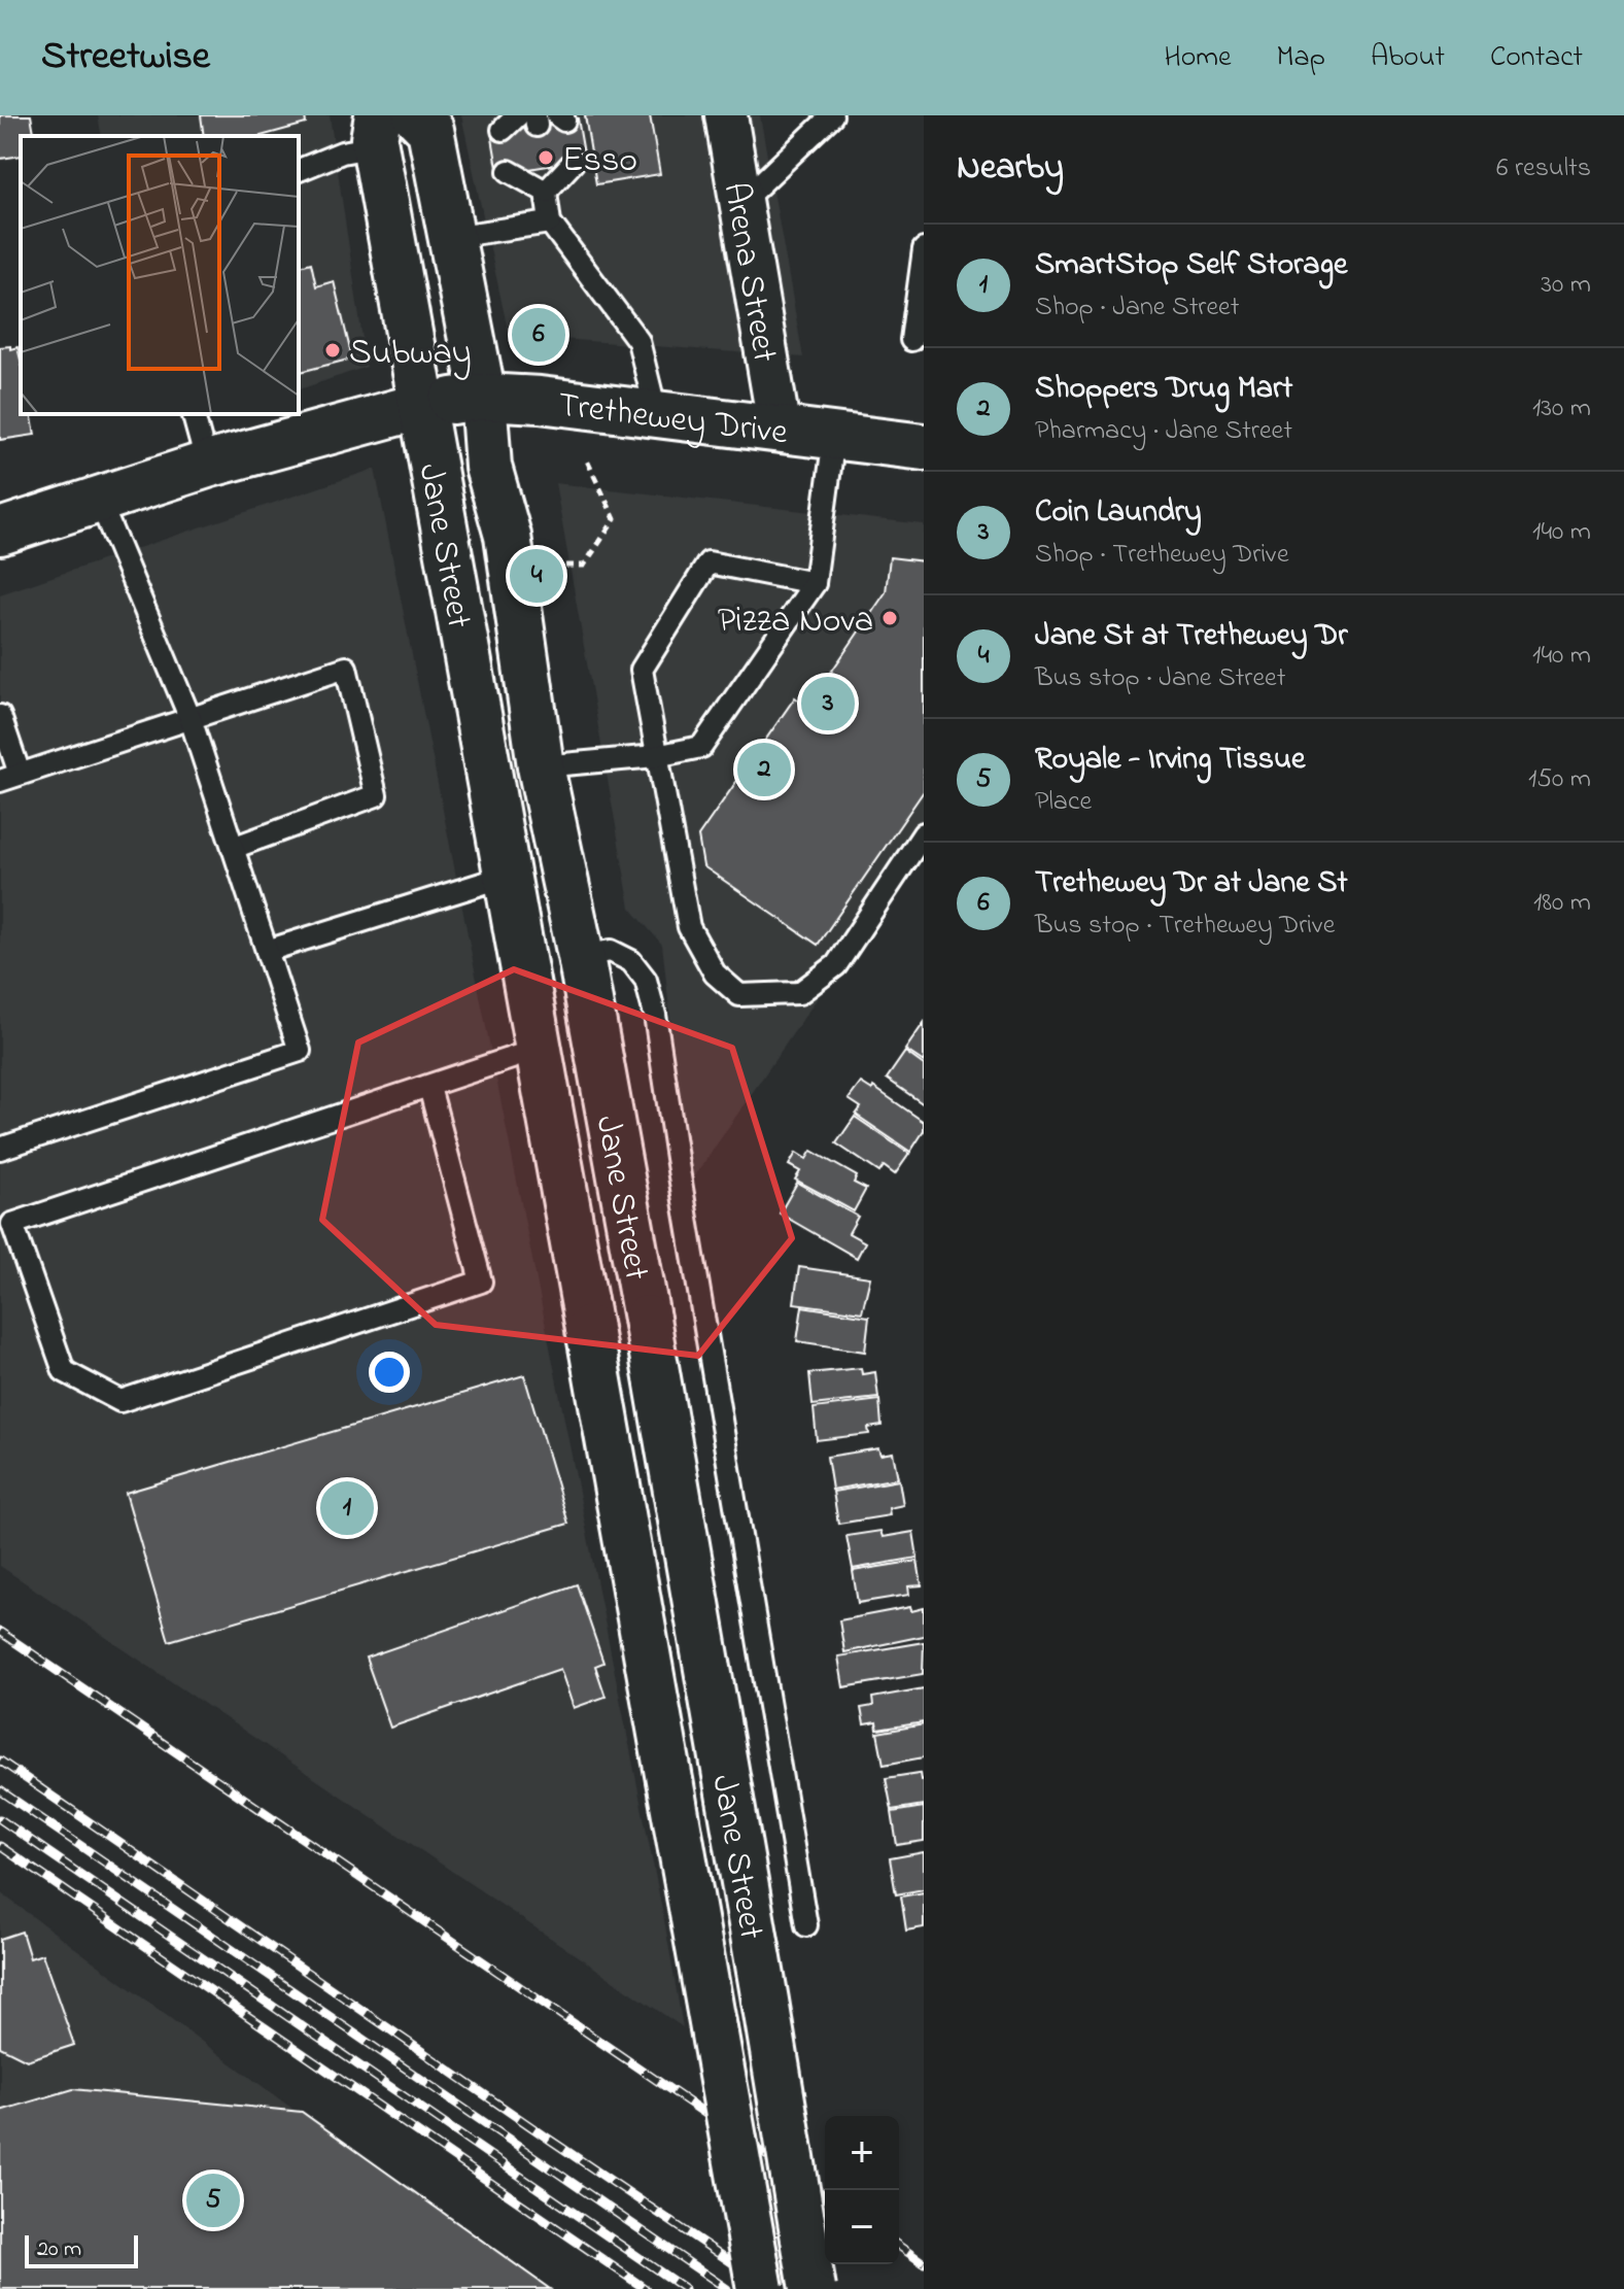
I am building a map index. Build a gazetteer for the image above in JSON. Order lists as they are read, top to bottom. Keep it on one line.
{"streets":{"main road":["Trethewey Drive","Jane Street"],"street":["Arena Street"]},"crossings":[["Arena Street","Trethewey Drive"],["Trethewey Drive","Jane Street"]],"places":["Esso","Subway","Pizza Nova"],"scale_bar":"20 m","page":{"header":"Streetwise","nav":["Home","Map","About","Contact"],"heading":["Nearby","6 results"],"list":[{"mark":"1","name":"SmartStop Self Storage","note":"Shop · Jane Street","value":"30 m"},{"mark":"2","name":"Shoppers Drug Mart","note":"Pharmacy · Jane Street","value":"130 m"},{"mark":"3","name":"Coin Laundry","note":"Shop · Trethewey Drive","value":"140 m"},{"mark":"4","name":"Jane St at Trethewey Dr","note":"Bus stop · Jane Street","value":"140 m"},{"mark":"5","name":"Royale - Irving Tissue","note":"Place","value":"150 m"},{"mark":"6","name":"Trethewey Dr at Jane St","note":"Bus stop · Trethewey Drive","value":"180 m"}],"pins":["6","4","3","2","1","5"],"map_buttons":["+","−"],"scale":"20 m"}}
